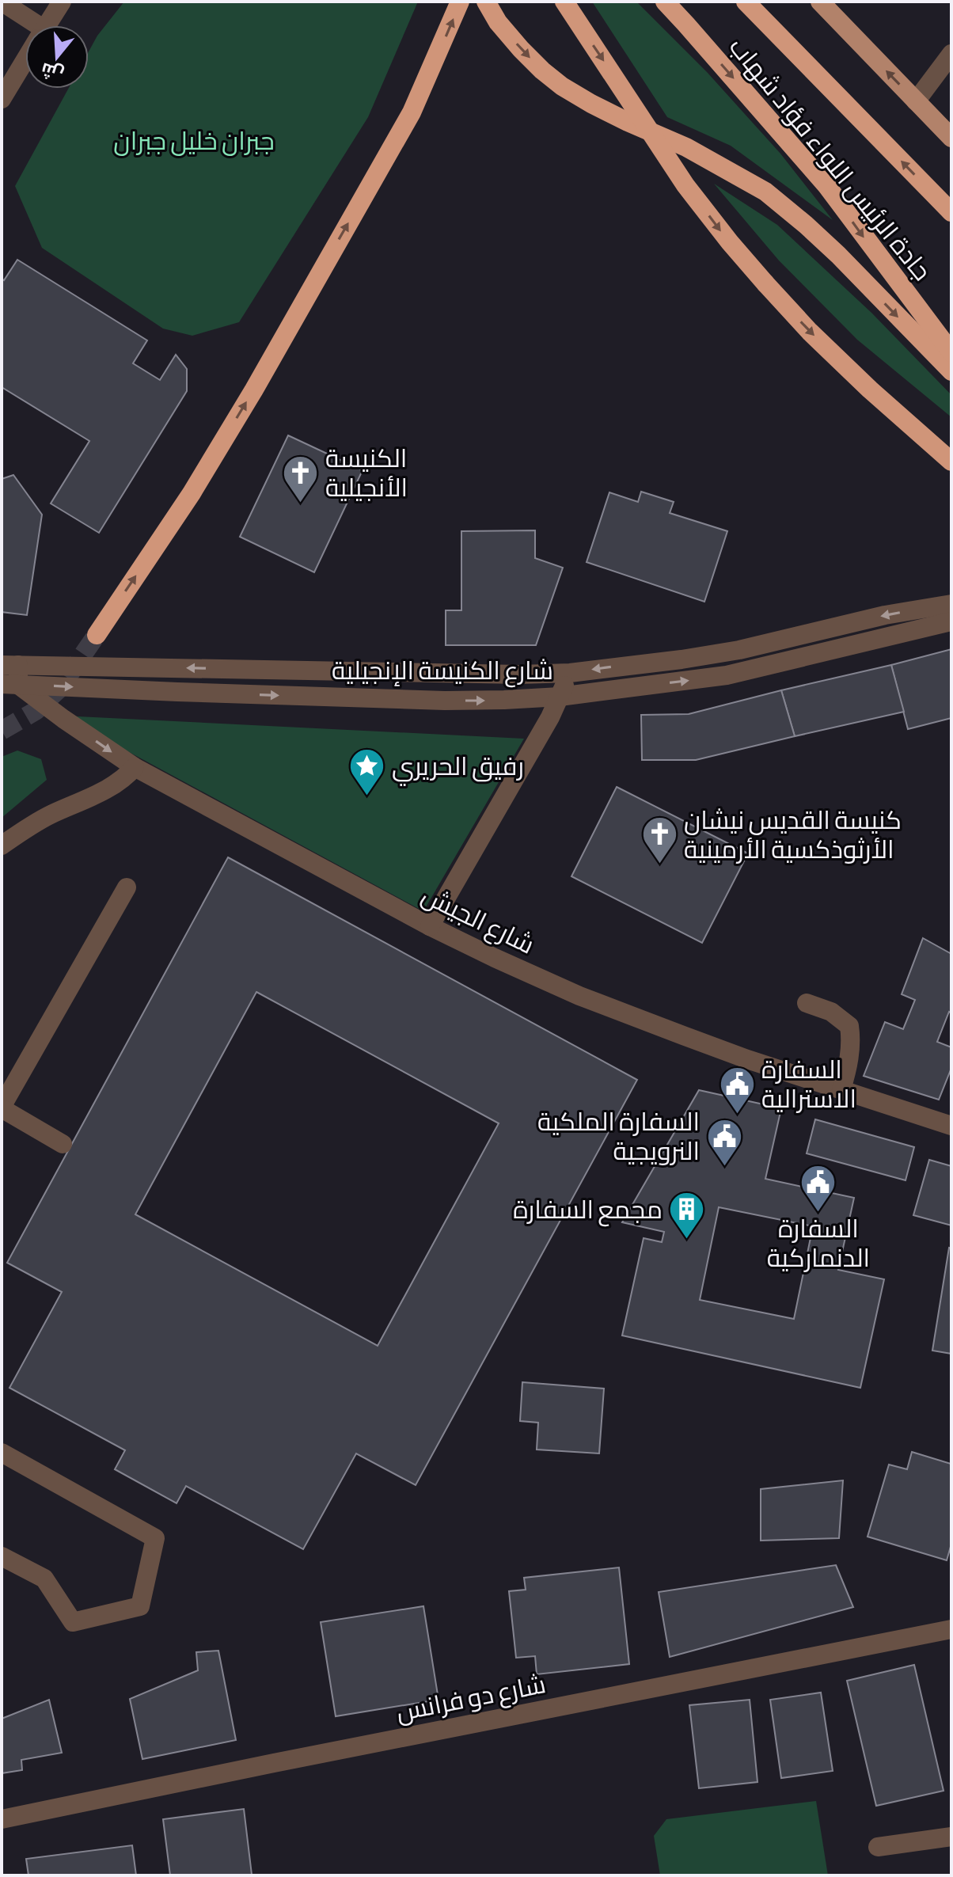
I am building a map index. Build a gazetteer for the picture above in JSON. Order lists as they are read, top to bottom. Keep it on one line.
{"streets":{"highway":["جادة الرئيس اللواء فؤاد شهاب"],"street":["شارع الكنيسة الإنجيلية","شارع الجيش","شارع دو فرانس"]},"crossings":[["شارع الكنيسة الإنجيلية","شارع الجيش"]],"parks":["جبران خليل جبران"],"places":{"church":["الكنيسة الأنجيلية","كنيسة القديس نيشان الأرثوذكسية الأرمينية"],"place":["رفيق الحريري"],"public building":["السفارة الاسترالية","السفارة الملكية النرويجية","السفارة الدنماركية"],"building":["مجمع السفارة"]},"north":"bottom"}
